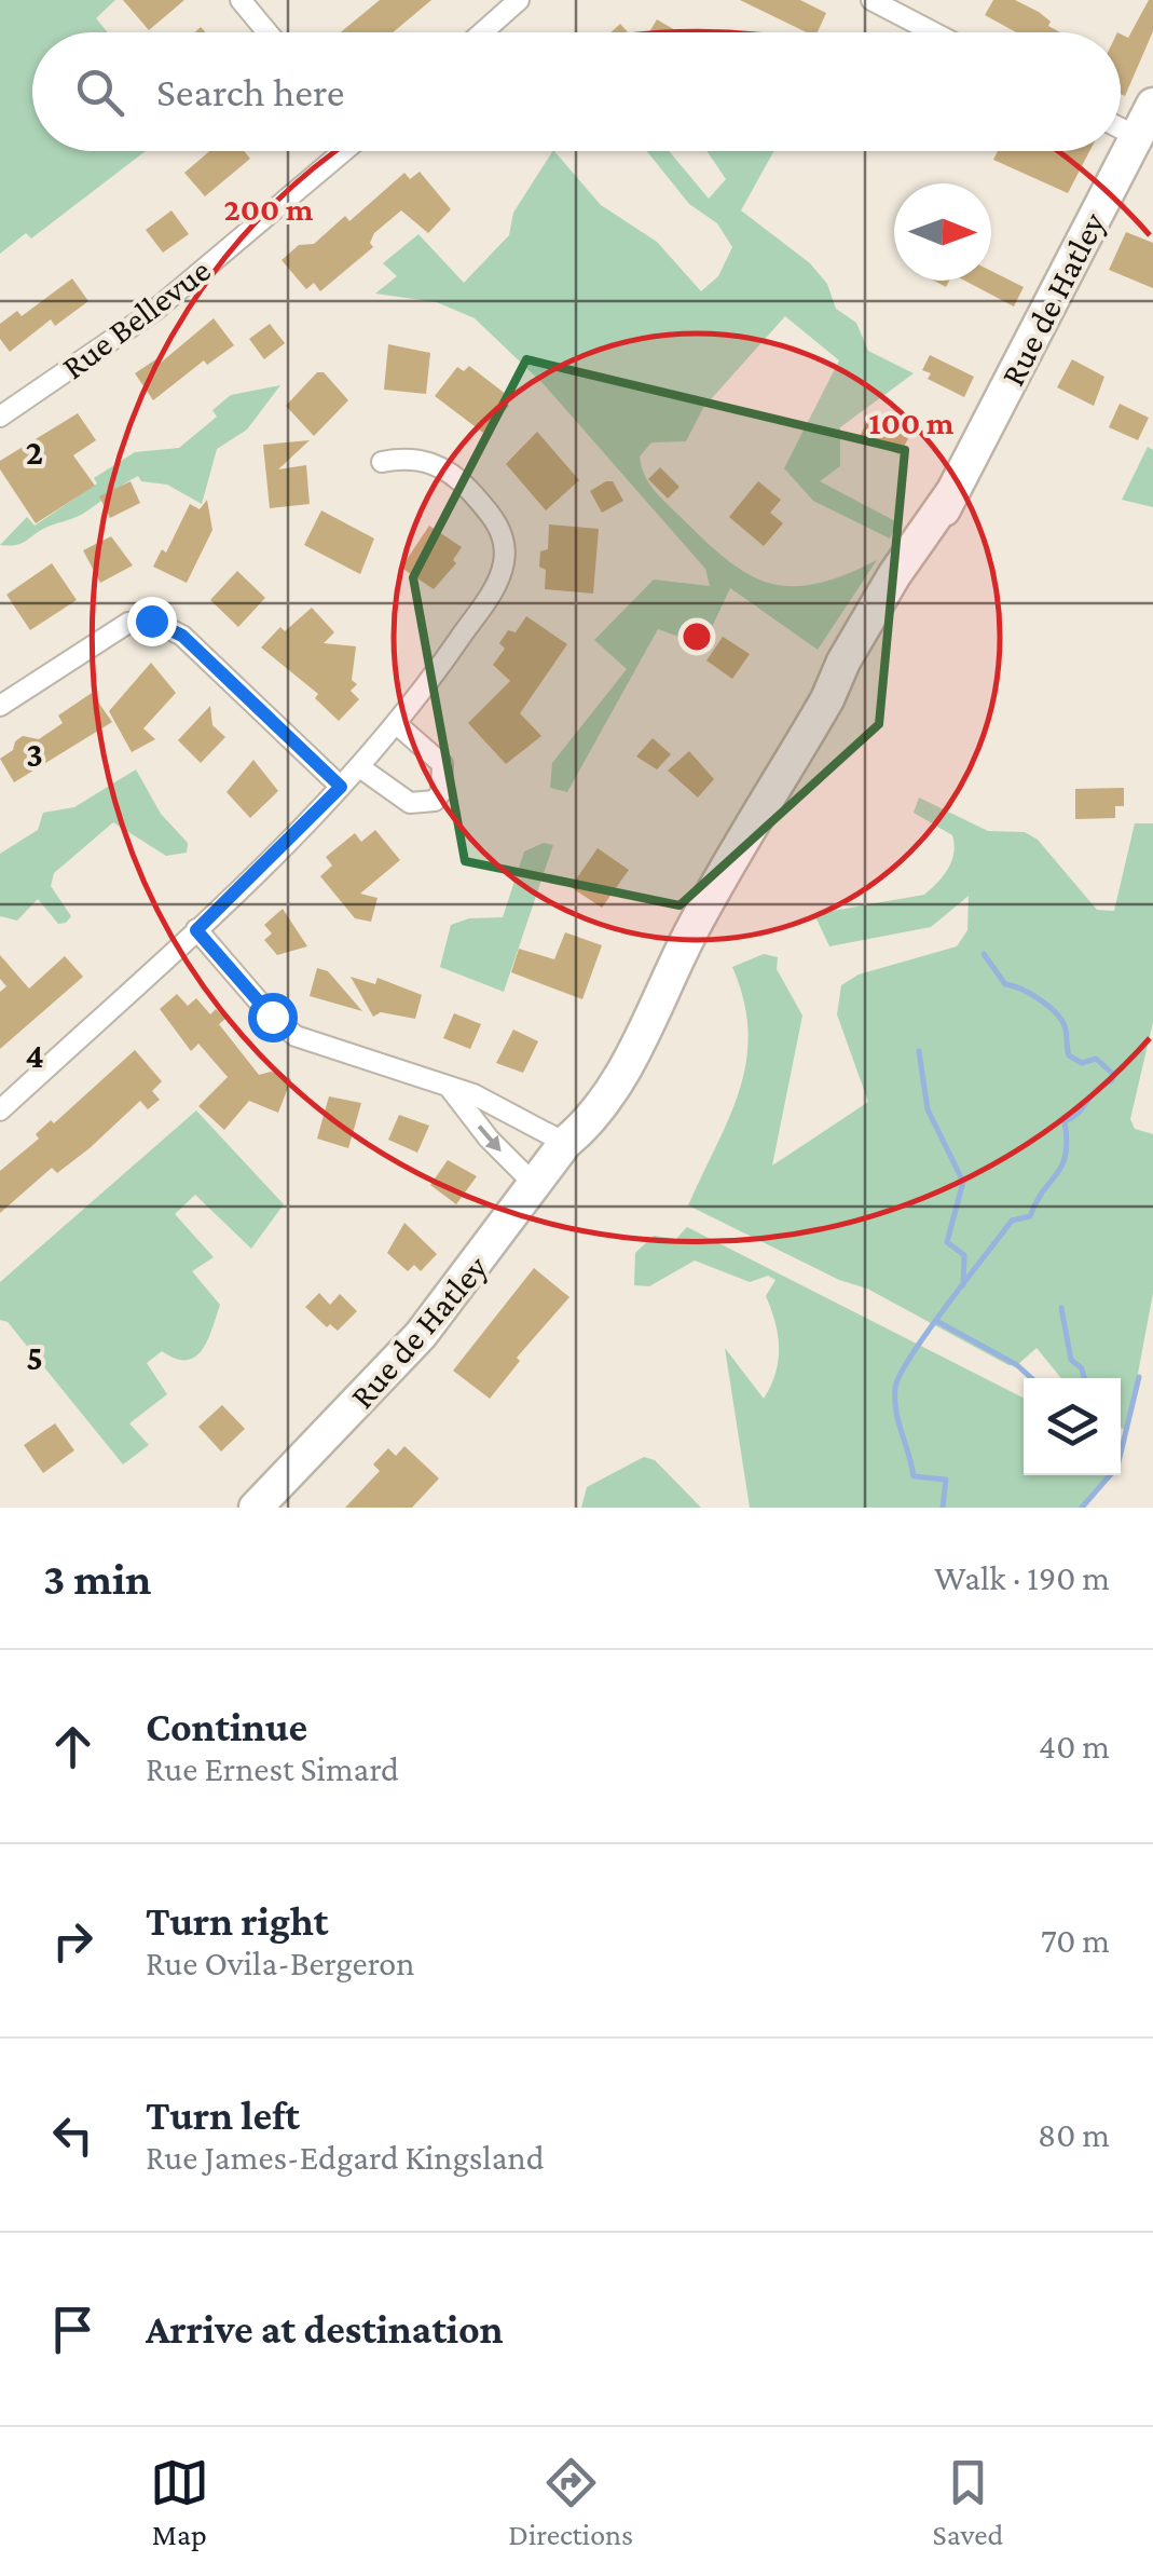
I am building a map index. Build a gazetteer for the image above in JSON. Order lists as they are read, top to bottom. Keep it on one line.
{"streets":{"main road":["Rue de Hatley"],"street":["Rue Bellevue"]},"north":"right","page":{"search":"Search here","heading":["3 min","Walk · 190 m"],"list":[["Continue","Rue Ernest Simard","40 m"],["Turn right","Rue Ovila-Bergeron","70 m"],["Turn left","Rue James-Edgard Kingsland","80 m"],"Arrive at destination"],"nav":["Map","Directions","Saved"]},"grid":{"rows":["2","3","4","5"]},"rings":["200 m","100 m"]}
